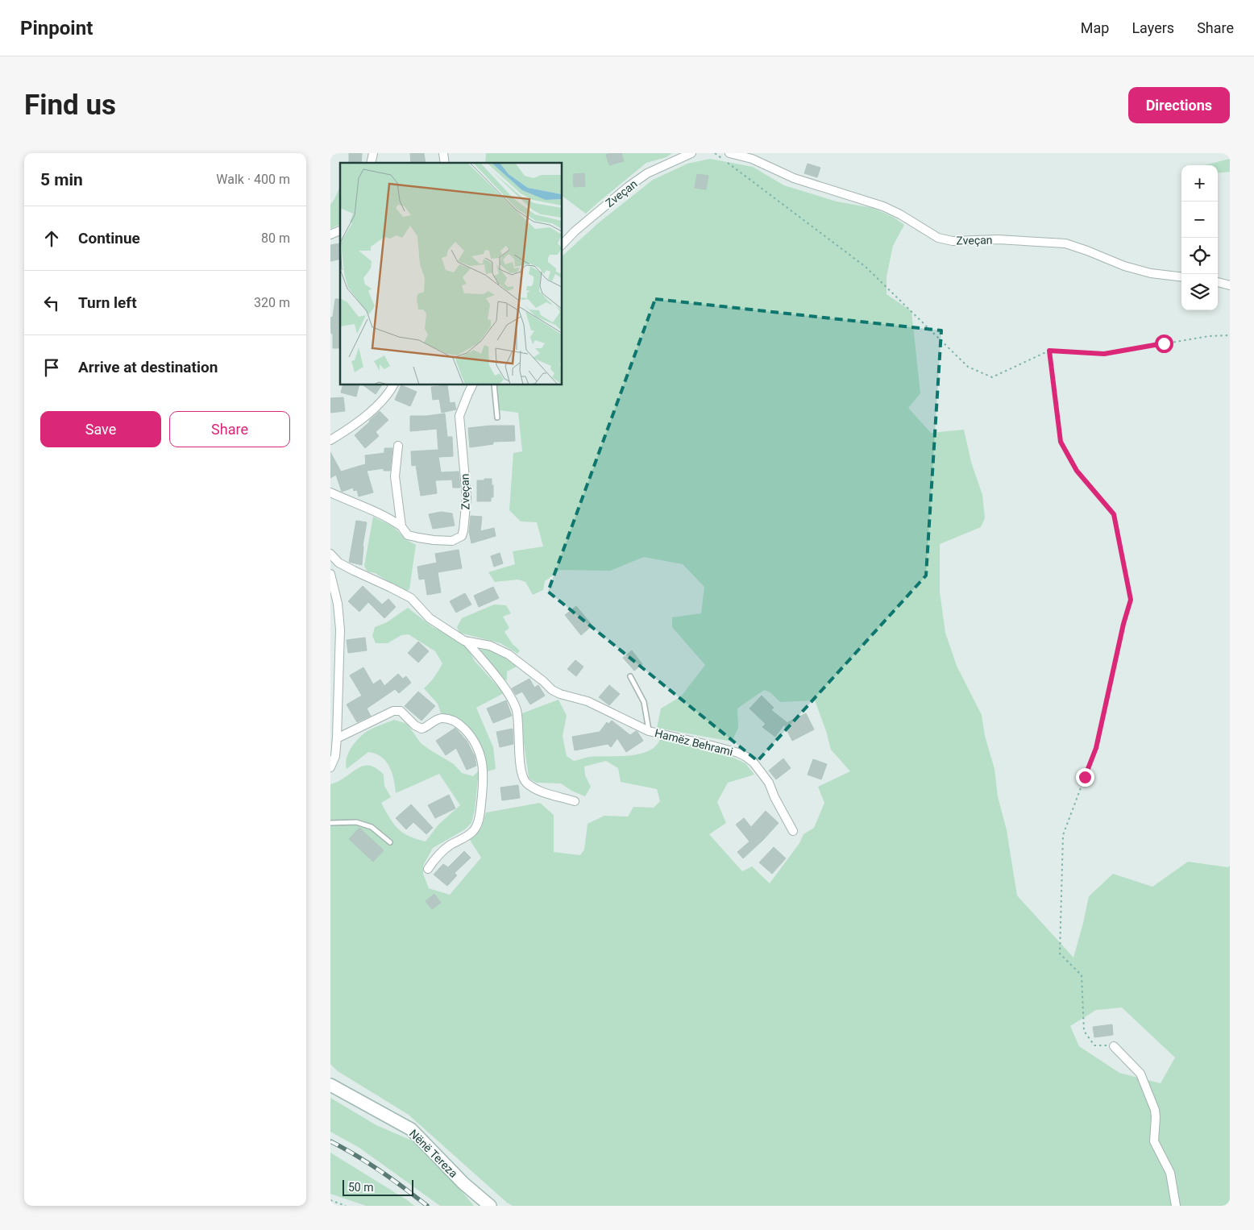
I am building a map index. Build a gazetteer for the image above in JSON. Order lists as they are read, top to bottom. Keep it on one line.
{"streets":{"main road":["Nënë Tereza"],"street":["Zveçan","Hamëz Behrami"]},"scale_bar":"50 m","page":{"header":"Pinpoint","nav":["Map","Layers","Share"],"buttons":["Directions",["Save","Share"]],"title":"Find us","heading":["5 min","Walk · 400 m"],"map_buttons":["+","−"],"list":[["Continue","80 m"],["Turn left","320 m"],"Arrive at destination"],"scale":"50 m"}}
